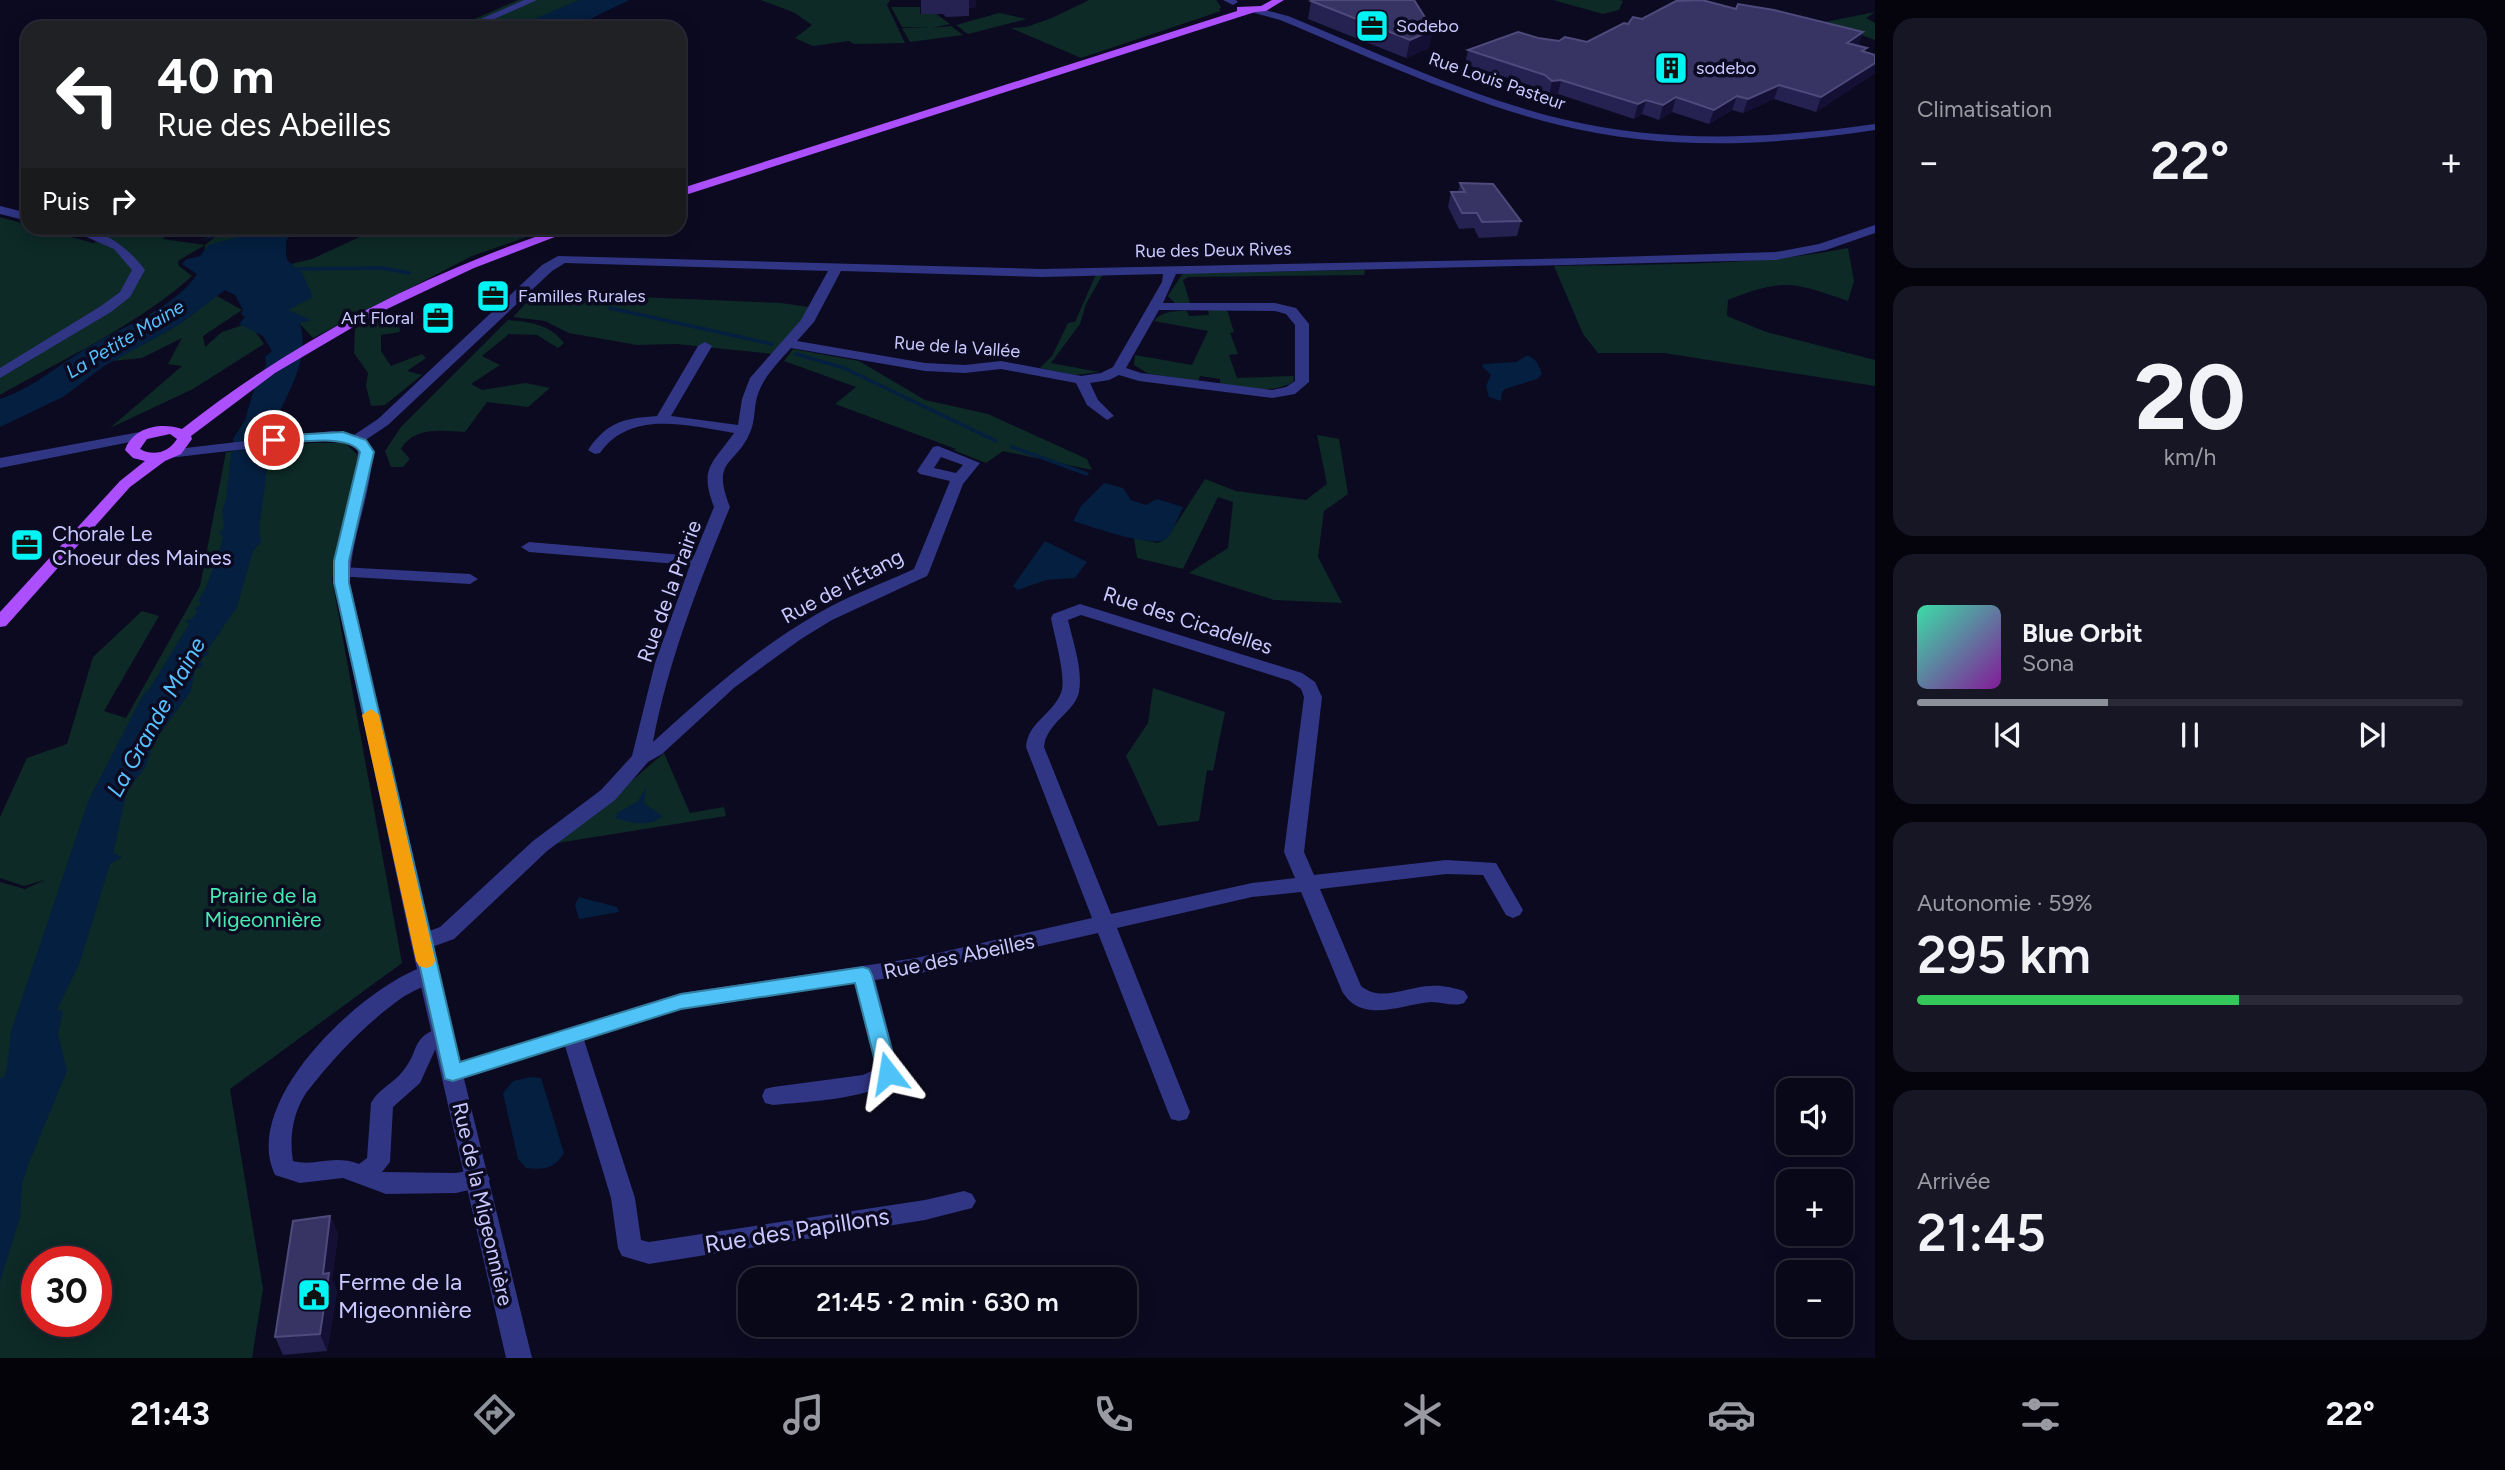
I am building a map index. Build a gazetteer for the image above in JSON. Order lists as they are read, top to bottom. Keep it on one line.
{"streets":{"street":["Rue Louis Pasteur","Rue des Deux Rives","Rue de la Vallée","Rue de l'Étang","Rue de la Prairie","Rue des Cicadelles","Rue des Abeilles","Rue de la Migeonnière","Rue des Papillons"]},"crossings":[["Rue des Deux Rives","Rue de la Prairie"],["Rue des Deux Rives","Rue de la Migeonnière"],["Rue de la Vallée","Rue de la Prairie"],["Rue de l'Étang","Rue de la Prairie"],["Rue de l'Étang","Rue de la Migeonnière"],["Rue des Cicadelles","Rue des Abeilles"],["Rue des Abeilles","Rue de la Migeonnière"],["Rue des Abeilles","Rue des Papillons"]],"water":["La Petite Maine","La Grande Maine"],"parks":["Prairie de la Migeonnière"],"places":{"office":["Sodebo","Familles Rurales","Art Floral","Chorale Le Choeur des Maines"],"building":["sodebo"],"public building":["Ferme de la Migeonnière"]},"page":{"tile":["Climatisation",["20","km/h"],["Autonomie · 59%","295 km"],["Arrivée","21:45"]],"turn":["40 m","Rue des Abeilles"],"heat":["−","22°","+"],"then":"Puis","song":["Blue Orbit","Sona"],"map_buttons":["+","−"],"limit":"30","trip":"21:45 · 2 min · 630 m","tabs":["21:43","22°"]}}
